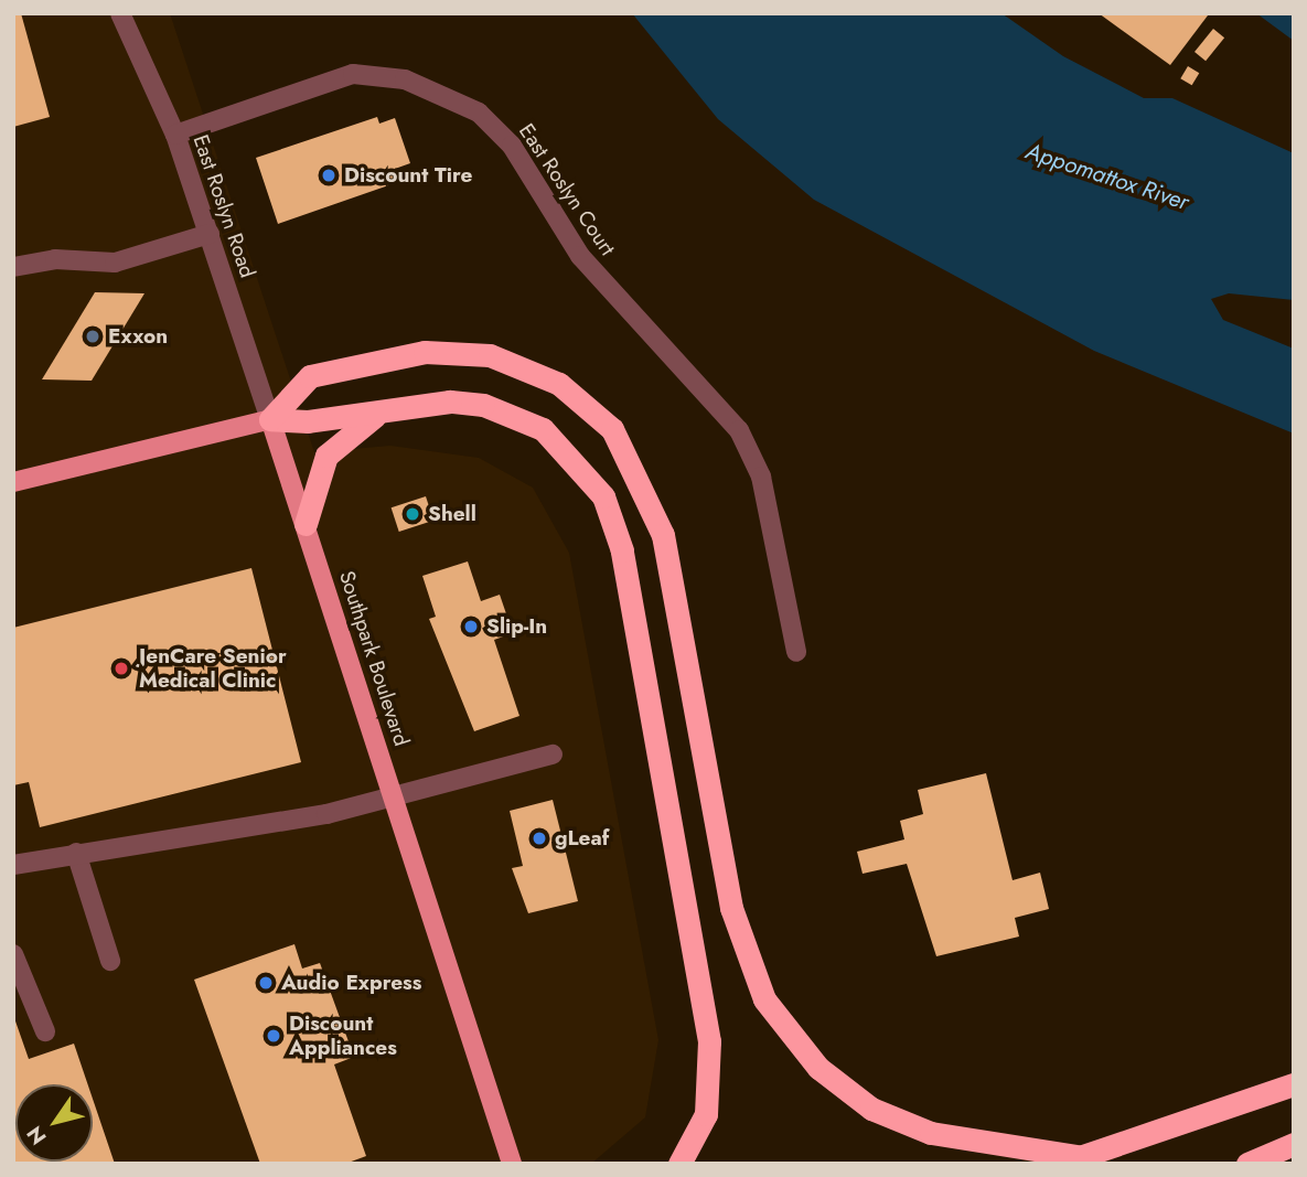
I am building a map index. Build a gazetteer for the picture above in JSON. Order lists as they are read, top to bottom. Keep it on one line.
{"streets":{"main road":["Southpark Boulevard"],"street":["East Roslyn Court","East Roslyn Road"]},"crossings":[["East Roslyn Court","East Roslyn Road"],["East Roslyn Road","Southpark Boulevard"]],"water":["Appomattox River"],"places":["Discount Tire","Exxon","Shell","Slip-In","JenCare Senior Medical Clinic","gLeaf","Audio Express","Discount Appliances"],"north":"bottom left"}
